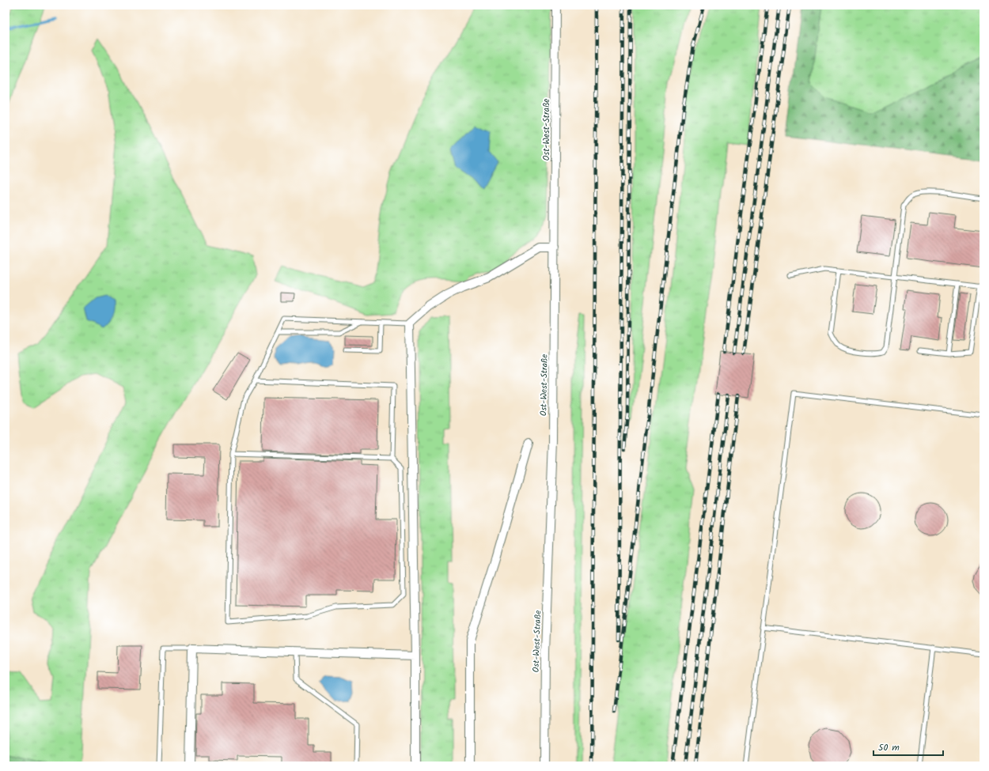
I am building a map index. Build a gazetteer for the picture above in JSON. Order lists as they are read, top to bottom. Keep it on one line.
{"streets":{"street":["Ost-West-Straße"]},"scale_bar":"50 m"}
